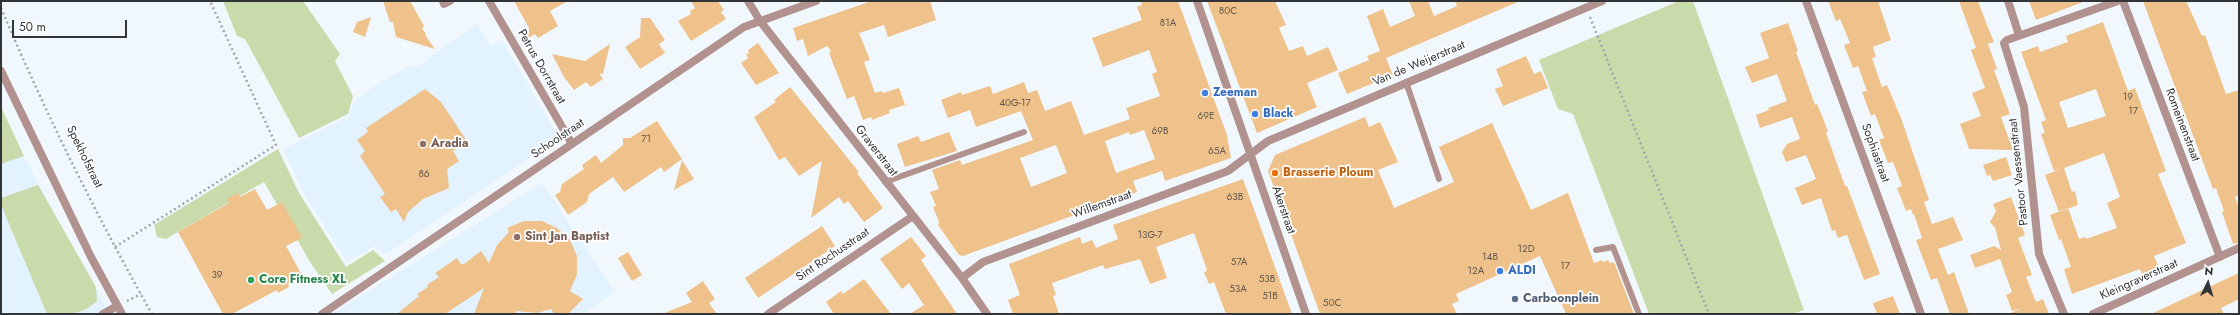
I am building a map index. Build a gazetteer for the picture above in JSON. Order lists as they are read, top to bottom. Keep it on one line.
{"streets":{"street":["Van de Weijerstraat","Petrus Dorrstraat","Romeinenstraat","Schoolstraat","Graverstraat","Sophiastraat","Pastoor Vaessenstraat","Willemstraat","Akerstraat","Sint Rochusstraat","Kleingraverstraat"],"path":["Spekhofstraat"]},"crossings":[["Van de Weijerstraat","Willemstraat"],["Van de Weijerstraat","Akerstraat"],["Petrus Dorrstraat","Schoolstraat"],["Romeinenstraat","Kleingraverstraat"],["Schoolstraat","Graverstraat"],["Graverstraat","Willemstraat"],["Graverstraat","Sint Rochusstraat"],["Willemstraat","Akerstraat"]],"places":["Zeeman","Black","Aradia","Brasserie Ploum","Sint Jan Baptist","ALDI","Core Fitness XL","Carboonplein"],"house_numbers":["80C","81A","19","40G-17","17","69E","69B","71","65A","86","63B","13G-7","12D","14B","57A","17","12A","39","53B","53A","51B","50C"],"scale_bar":"50 m","north":"top"}
